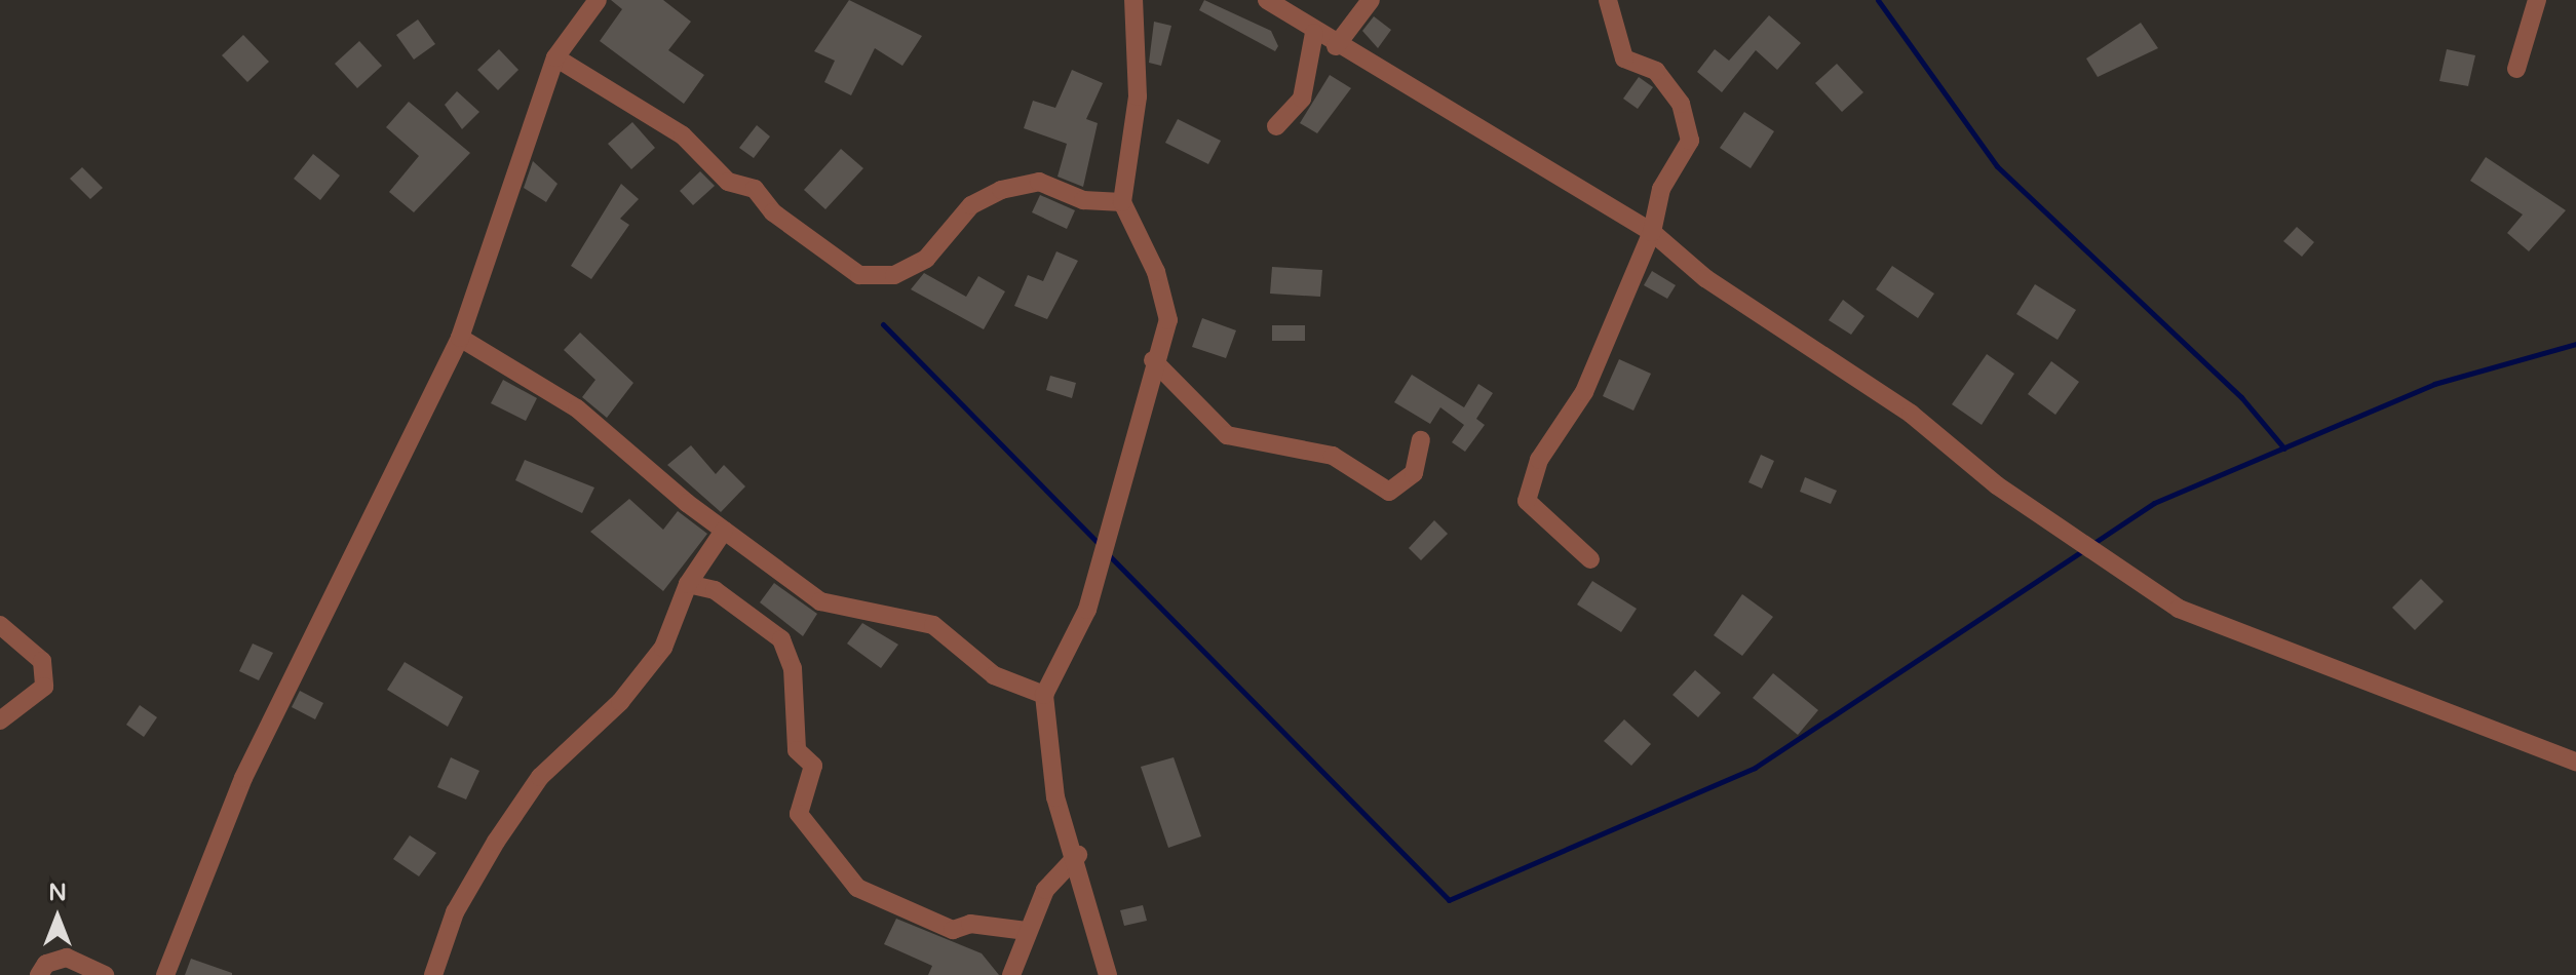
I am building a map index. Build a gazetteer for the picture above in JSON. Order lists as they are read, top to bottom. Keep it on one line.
{"north":"top"}
